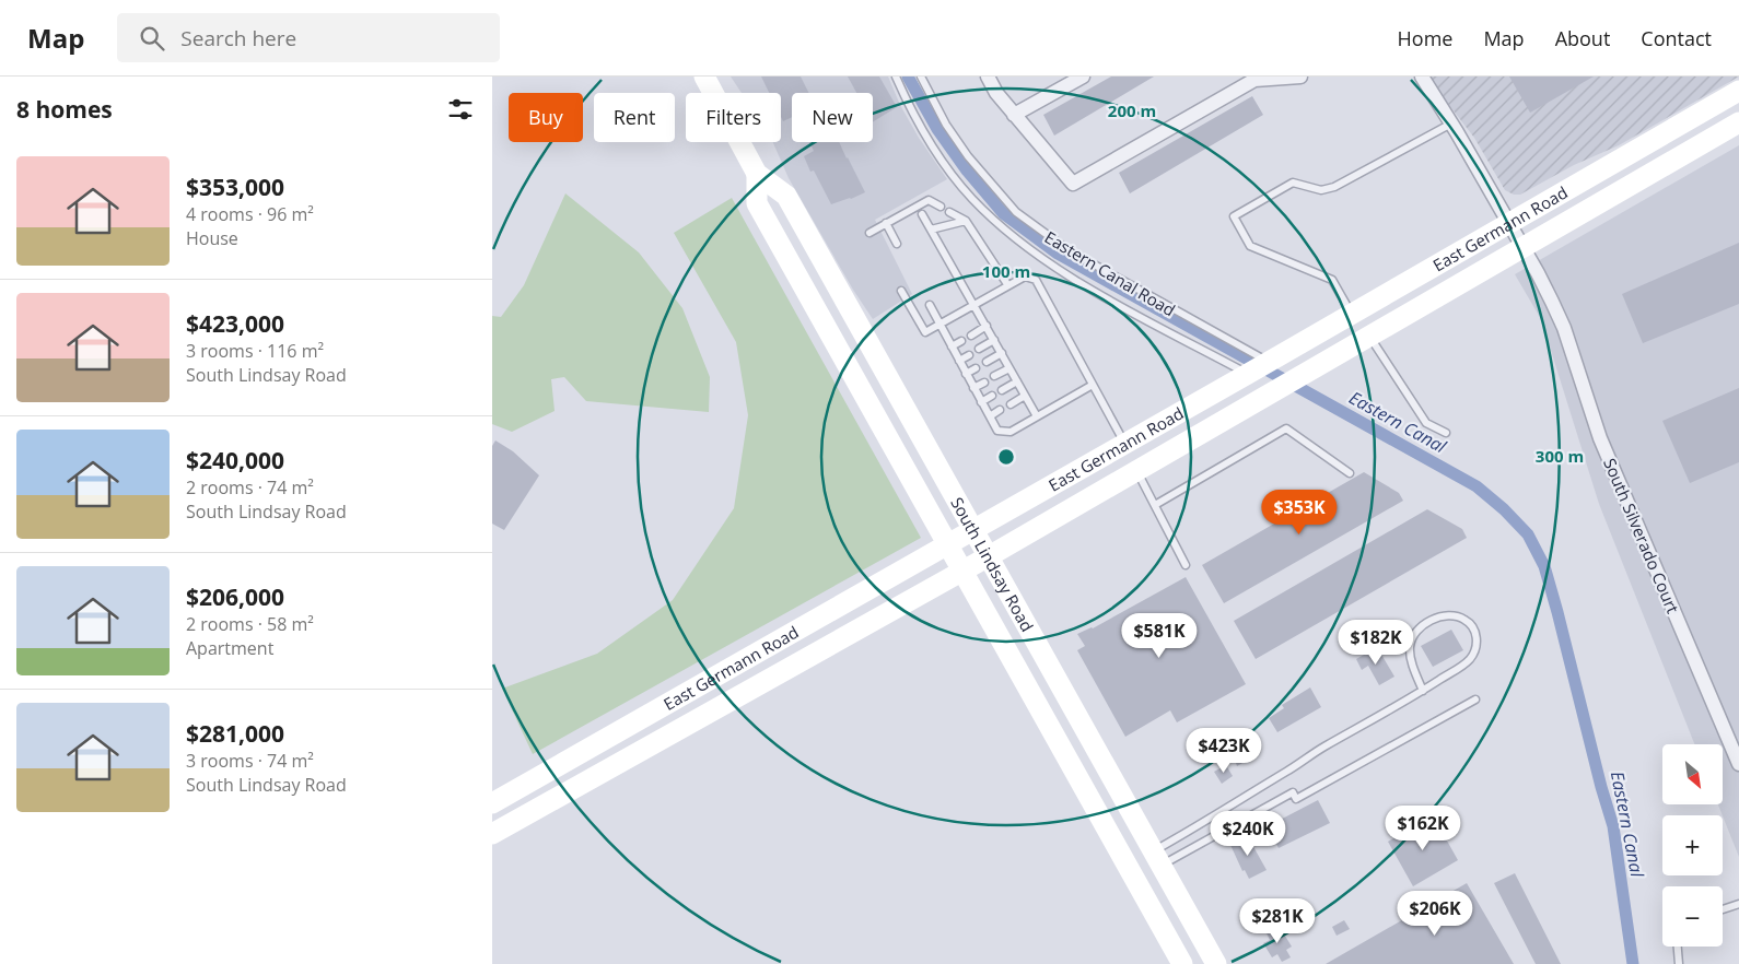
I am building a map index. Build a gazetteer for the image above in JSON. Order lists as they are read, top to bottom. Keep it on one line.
{"streets":{"main road":["East Germann Road","South Lindsay Road"],"street":["South Silverado Court"],"lane":["Eastern Canal Road"]},"crossings":[["East Germann Road","Eastern Canal Road"],["East Germann Road","South Silverado Court"],["East Germann Road","South Lindsay Road"]],"water":["Eastern Canal"],"north":"bottom right","page":{"header":"Map","search":"Search here","nav":["Home","Map","About","Contact"],"heading":"8 homes","chip":["Buy","Rent","Filters","New"],"list":[{"name":"$353,000","note":"4 rooms · 96 m² · House"},{"name":"$423,000","note":"3 rooms · 116 m² · South Lindsay Road"},{"name":"$240,000","note":"2 rooms · 74 m² · South Lindsay Road"},{"name":"$206,000","note":"2 rooms · 58 m² · Apartment"},{"name":"$281,000","note":"3 rooms · 74 m² · South Lindsay Road"}],"price":["$353K","$581K","$182K","$423K","$162K","$240K","$206K","$281K"],"map_buttons":["+","−"]},"rings":["200 m","100 m","300 m"]}
